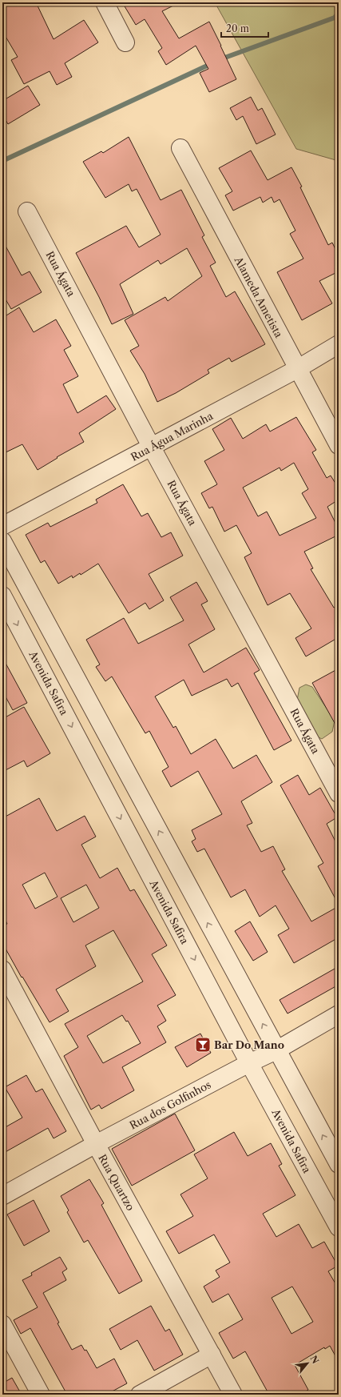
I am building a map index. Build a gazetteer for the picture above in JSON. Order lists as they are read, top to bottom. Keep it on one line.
{"streets":{"street":["Rua Ágata","Alameda Ametista","Rua Água Marinha","Avenida Safira","Rua dos Golfinhos","Rua Quartzo"]},"crossings":[["Rua Ágata","Rua Água Marinha"],["Alameda Ametista","Rua Água Marinha"],["Avenida Safira","Rua dos Golfinhos"],["Rua dos Golfinhos","Rua Quartzo"]],"places":{"bar":["Bar Do Mano"]},"scale_bar":"20 m","north":"top right"}
